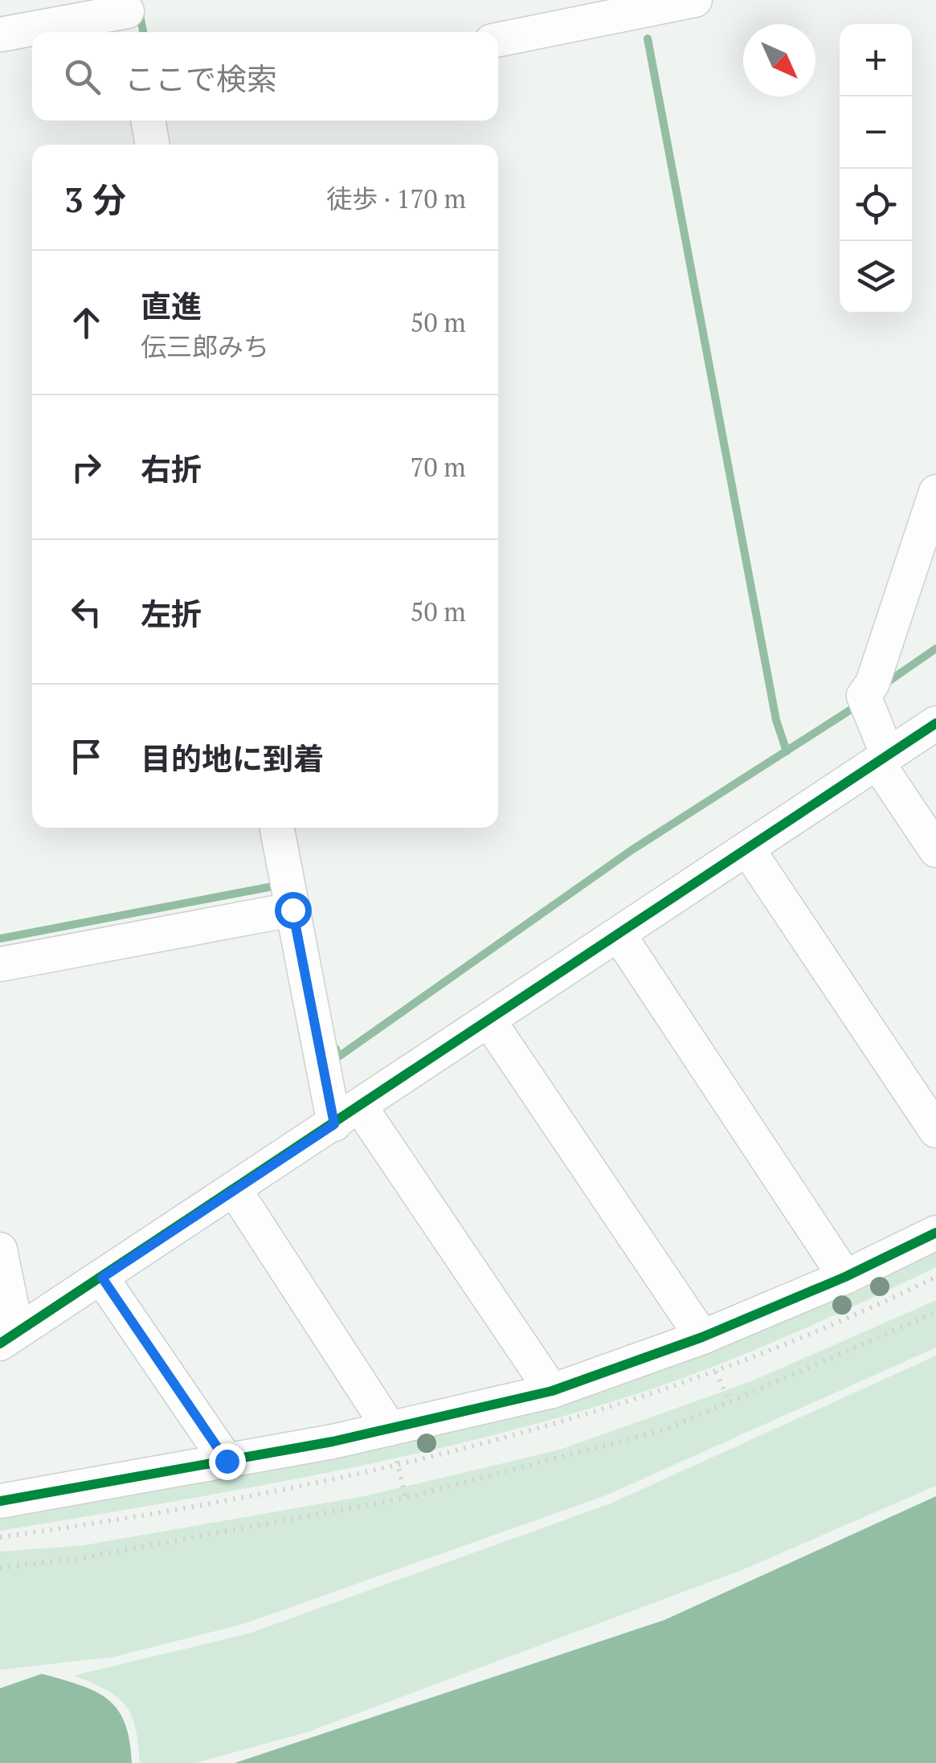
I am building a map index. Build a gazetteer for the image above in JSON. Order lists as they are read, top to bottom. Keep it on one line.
{"north":"bottom right","page":{"map_buttons":["+","−"],"search":"ここで検索","heading":["3 分","徒歩 · 170 m"],"list":[["直進","伝三郎みち","50 m"],["右折","70 m"],["左折","50 m"],"目的地に到着"]}}
